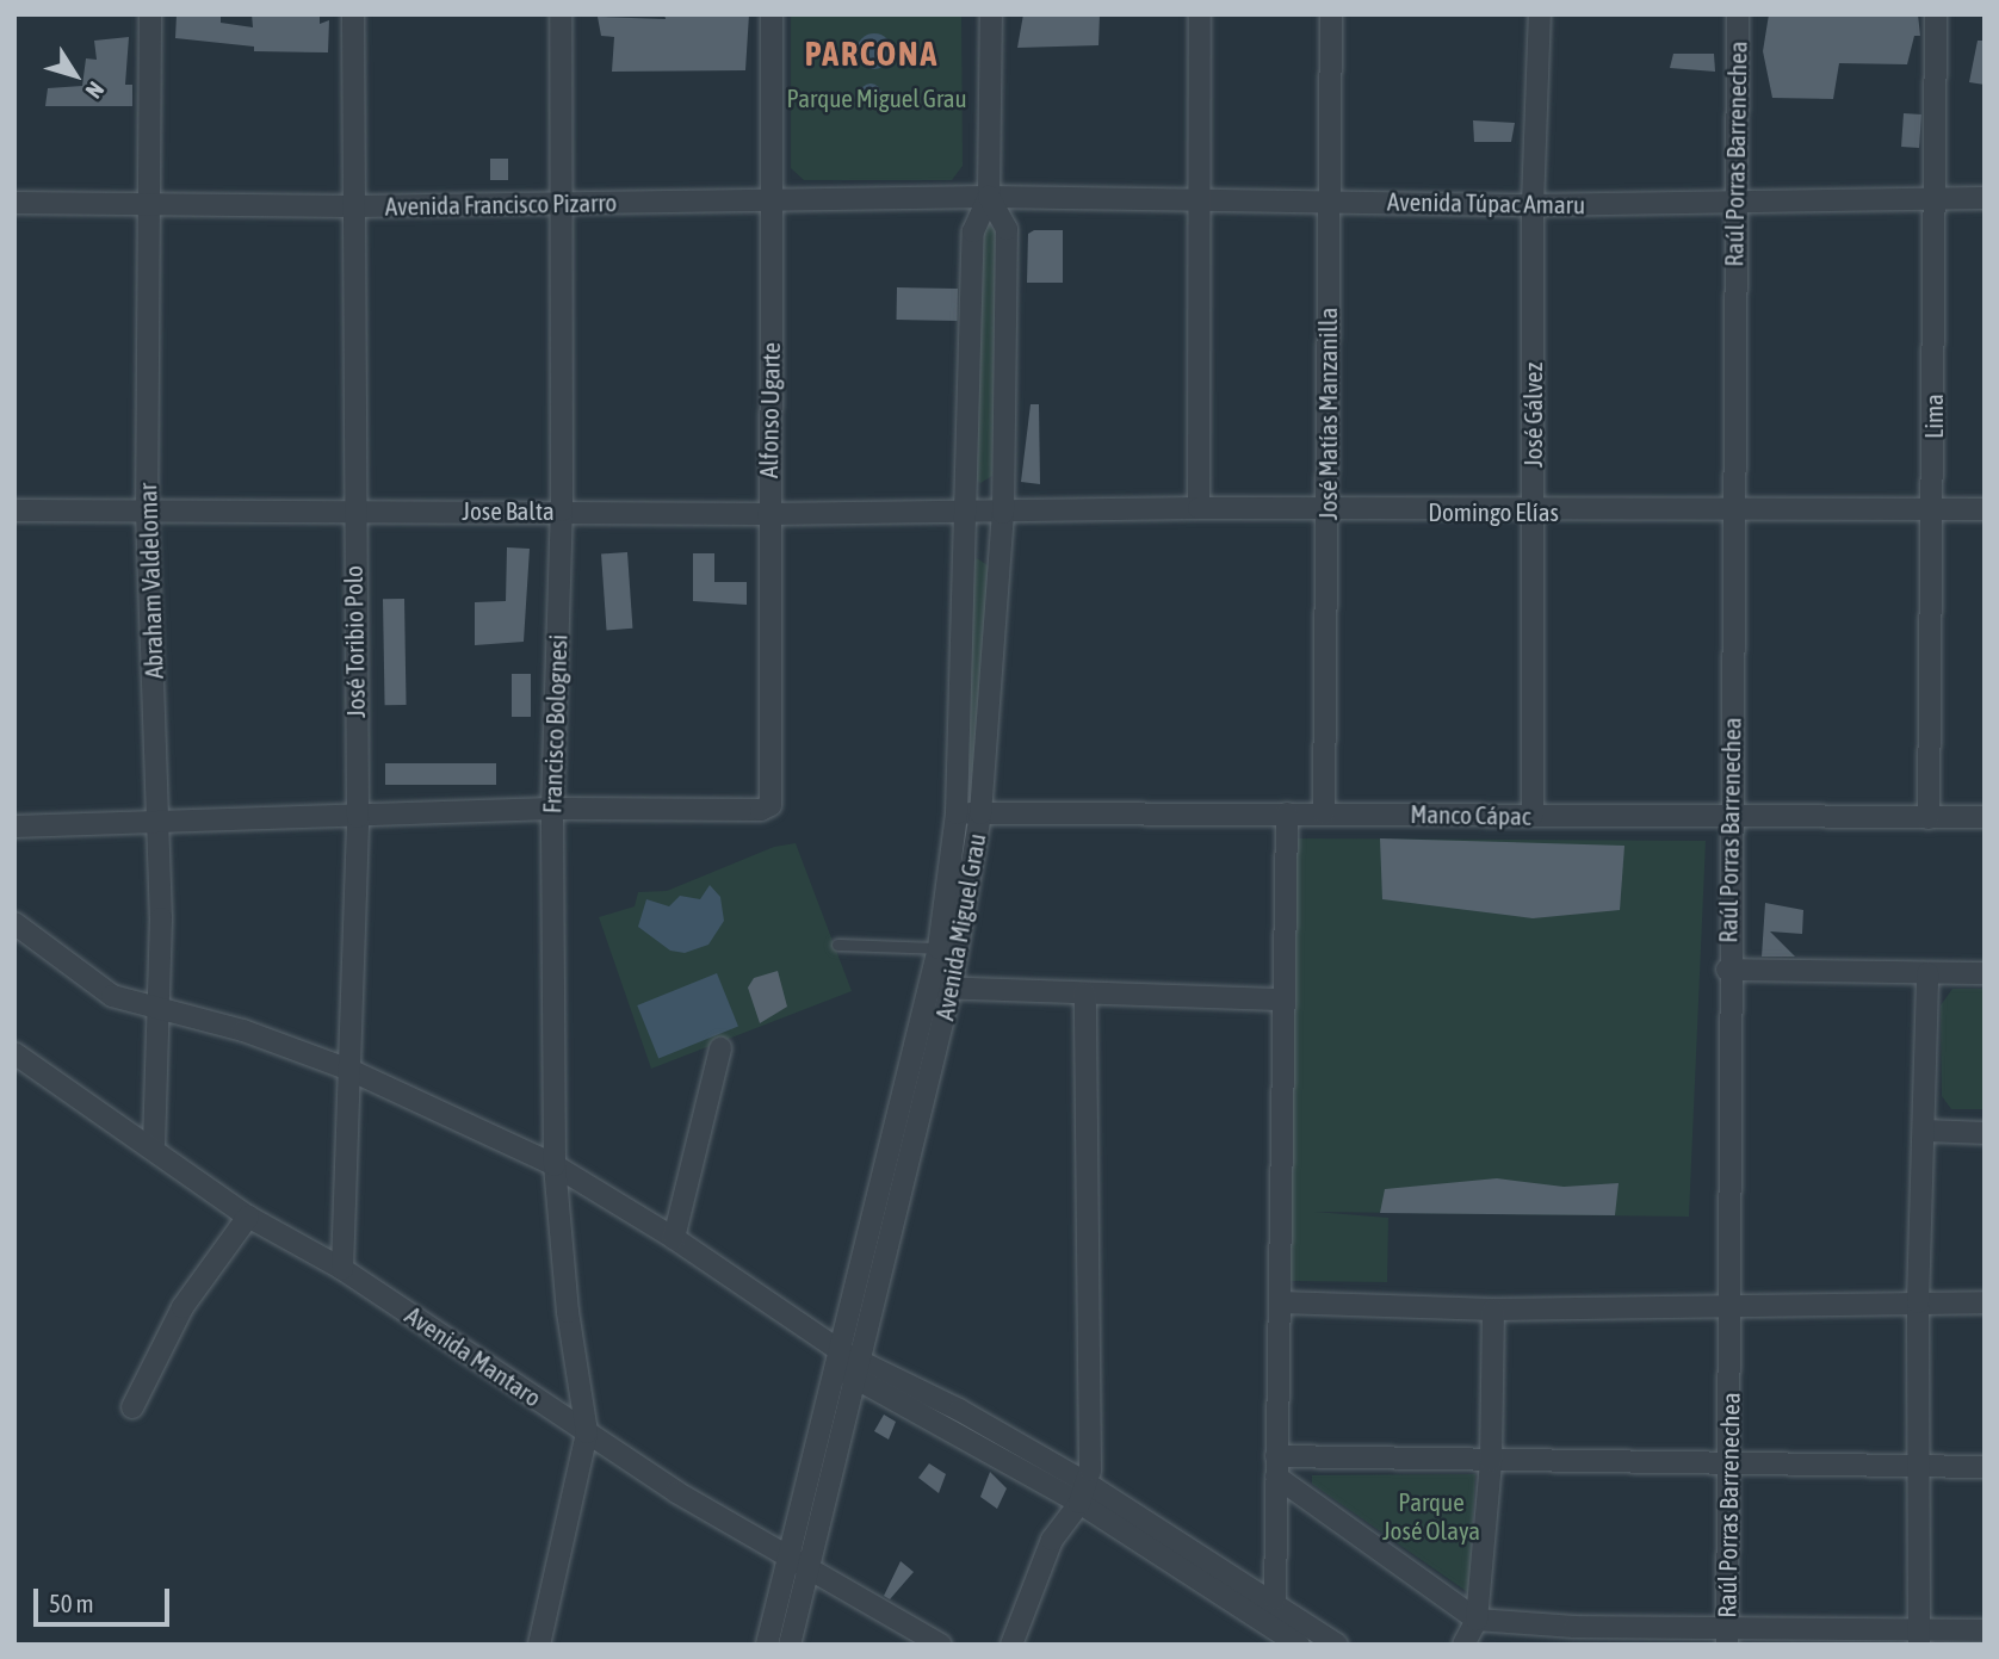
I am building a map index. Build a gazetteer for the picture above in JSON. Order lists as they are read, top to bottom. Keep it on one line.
{"streets":{"street":["Raúl Porras Barrenechea","Avenida Túpac Amaru","Avenida Francisco Pizarro","Alfonso Ugarte","José Matías Manzanilla","José Gálvez","Lima","Jose Balta","Domingo Elías","Abraham Valdelomar","José Toribio Polo","Francisco Bolognesi","Manco Cápac","Avenida Miguel Grau","Avenida Mantaro"]},"crossings":[["Raúl Porras Barrenechea","Avenida Túpac Amaru"],["Raúl Porras Barrenechea","Domingo Elías"],["Raúl Porras Barrenechea","Manco Cápac"],["Avenida Túpac Amaru","Avenida Francisco Pizarro"],["Avenida Túpac Amaru","José Matías Manzanilla"],["Avenida Túpac Amaru","José Gálvez"],["Avenida Túpac Amaru","Lima"],["Avenida Túpac Amaru","Avenida Miguel Grau"],["Avenida Francisco Pizarro","Alfonso Ugarte"],["Avenida Francisco Pizarro","Abraham Valdelomar"],["Avenida Francisco Pizarro","José Toribio Polo"],["Avenida Francisco Pizarro","Francisco Bolognesi"],["Avenida Francisco Pizarro","Avenida Miguel Grau"],["Alfonso Ugarte","Jose Balta"],["Alfonso Ugarte","Francisco Bolognesi"],["José Matías Manzanilla","Domingo Elías"],["José Matías Manzanilla","Manco Cápac"],["José Gálvez","Domingo Elías"],["José Gálvez","Manco Cápac"],["Lima","Domingo Elías"],["Lima","Manco Cápac"],["Jose Balta","Domingo Elías"],["Jose Balta","Abraham Valdelomar"],["Jose Balta","José Toribio Polo"],["Jose Balta","Francisco Bolognesi"],["Jose Balta","Avenida Miguel Grau"],["Domingo Elías","Avenida Miguel Grau"],["Abraham Valdelomar","Avenida Mantaro"],["José Toribio Polo","Avenida Mantaro"],["Francisco Bolognesi","Avenida Mantaro"],["Manco Cápac","Avenida Miguel Grau"],["Avenida Miguel Grau","Avenida Mantaro"]],"districts":["PARCONA"],"parks":["Parque Miguel Grau","Parque José Olaya"],"scale_bar":"50 m","north":"bottom right"}
